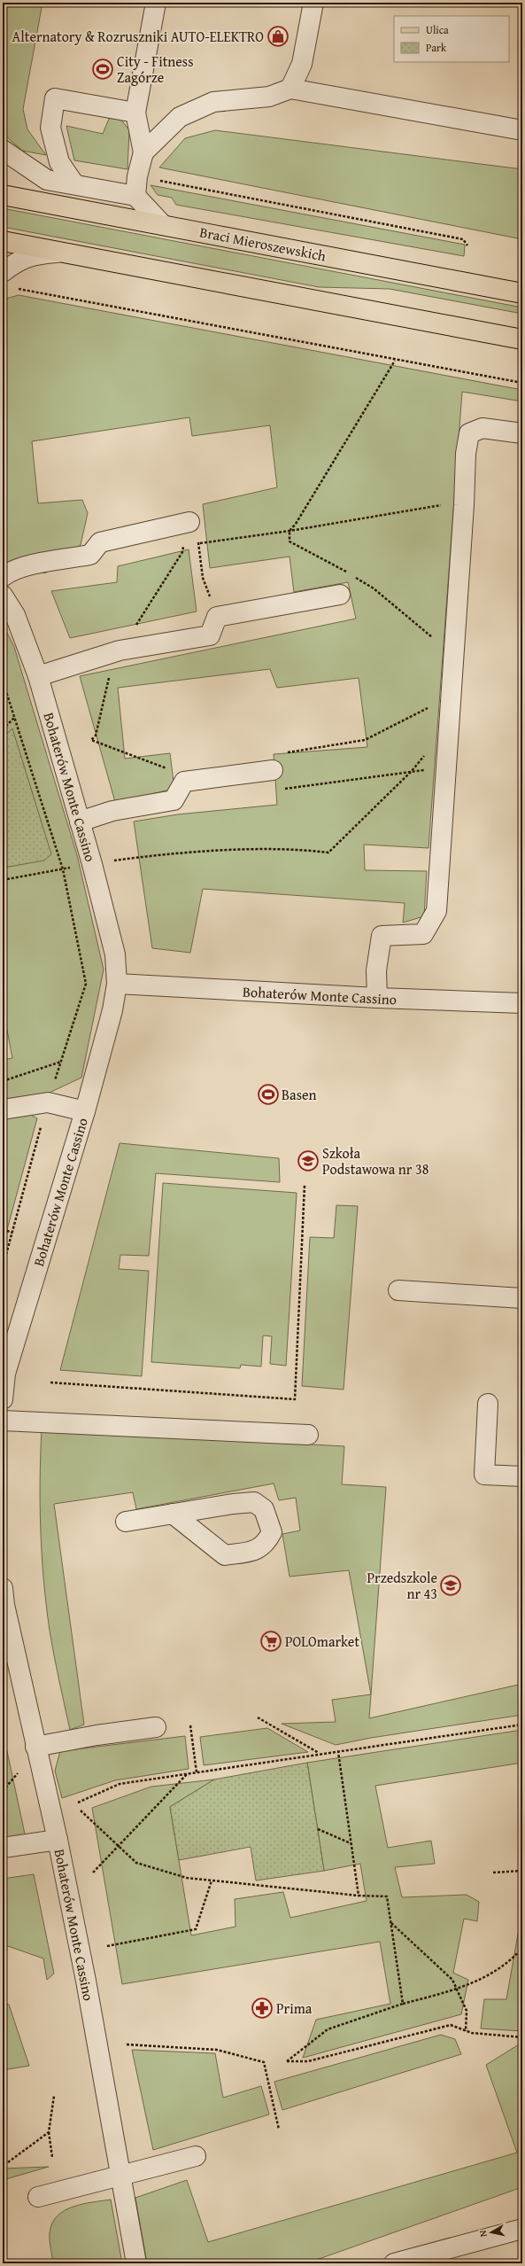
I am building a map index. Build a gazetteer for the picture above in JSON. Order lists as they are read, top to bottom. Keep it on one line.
{"streets":{"main road":["Braci Mieroszewskich"],"street":["Bohaterów Monte Cassino"]},"places":{"shop":["Alternatory & Rozruszniki AUTO-ELEKTRO"],"sports":["City - Fitness Zagórze","Basen"],"school or university":["Szkoła Podstawowa nr 38","Przedszkole nr 43"],"supermarket":["POLOmarket"],"pharmacy":["Prima"]},"legend":["Ulica","Park"],"north":"left"}
